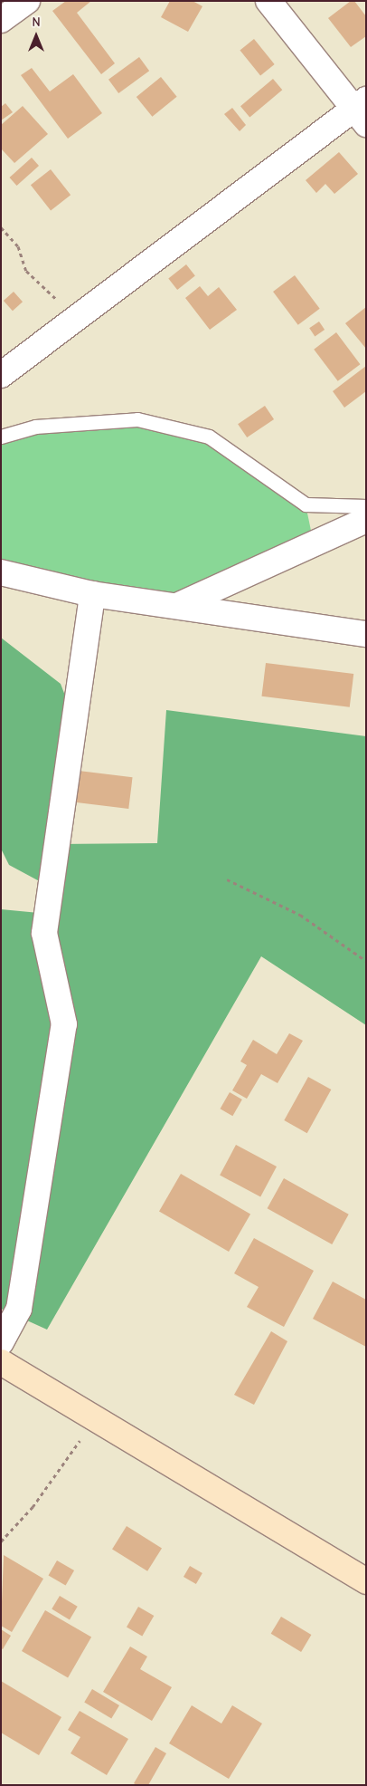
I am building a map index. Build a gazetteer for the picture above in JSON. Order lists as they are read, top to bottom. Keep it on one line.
{"north":"top"}
